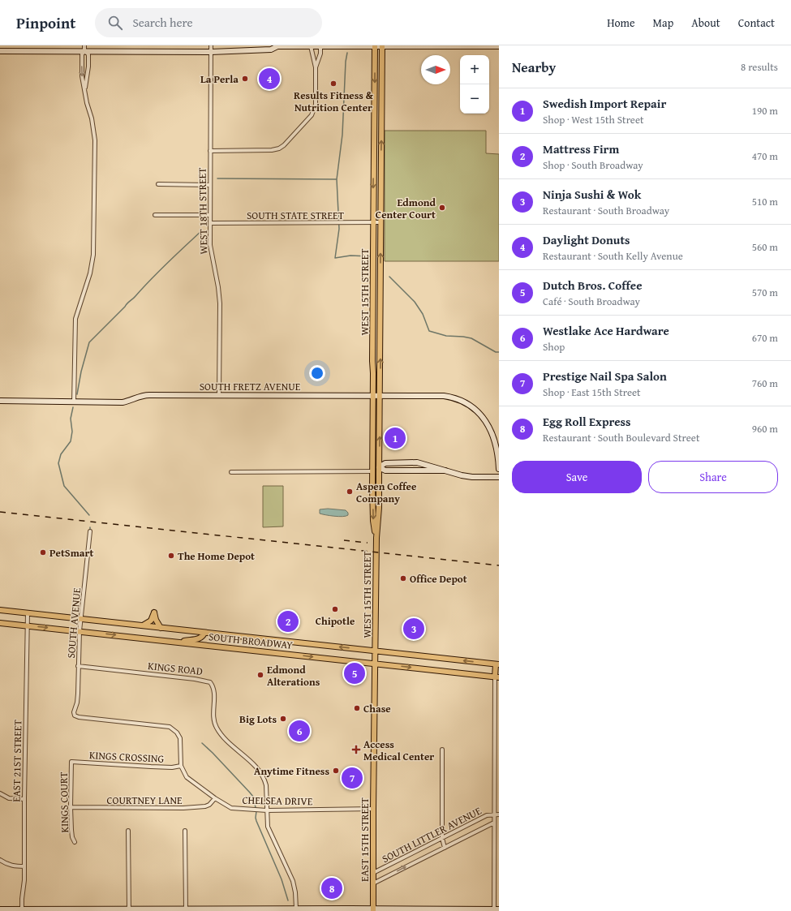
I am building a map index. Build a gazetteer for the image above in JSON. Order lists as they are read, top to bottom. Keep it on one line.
{"streets":{"main road":["WEST 15TH STREET","SOUTH FRETZ AVENUE","SOUTH BROADWAY","EAST 15TH STREET"],"street":["WEST 18TH STREET","SOUTH STATE STREET","SOUTH AVENUE","KINGS ROAD","KINGS CROSSING","EAST 21ST STREET","COURTNEY LANE","CHELSEA DRIVE","KINGS COURT","SOUTH LITTLER AVENUE"]},"crossings":[["WEST 18TH STREET","SOUTH STATE STREET"],["WEST 18TH STREET","SOUTH FRETZ AVENUE"],["SOUTH STATE STREET","WEST 15TH STREET"],["WEST 15TH STREET","SOUTH FRETZ AVENUE"],["WEST 15TH STREET","SOUTH BROADWAY"],["WEST 15TH STREET","EAST 15TH STREET"],["SOUTH AVENUE","SOUTH BROADWAY"],["SOUTH AVENUE","KINGS ROAD"],["SOUTH AVENUE","KINGS CROSSING"],["SOUTH AVENUE","CHELSEA DRIVE"],["SOUTH BROADWAY","EAST 21ST STREET"],["SOUTH BROADWAY","EAST 15TH STREET"],["KINGS ROAD","CHELSEA DRIVE"],["KINGS CROSSING","CHELSEA DRIVE"],["KINGS CROSSING","KINGS COURT"],["COURTNEY LANE","CHELSEA DRIVE"],["COURTNEY LANE","KINGS COURT"],["CHELSEA DRIVE","EAST 15TH STREET"],["SOUTH LITTLER AVENUE","EAST 15TH STREET"]],"places":{"other":["La Perla","Results Fitness & Nutrition Center","Edmond Center Court","Aspen Coffee Company","PetSmart","The Home Depot","Office Depot","Chipotle","Edmond Alterations","Chase","Big Lots","Anytime Fitness"],"health":["Access Medical Center"]},"north":"right","page":{"header":"Pinpoint","search":"Search here","nav":["Home","Map","About","Contact"],"heading":["Nearby","8 results"],"map_buttons":["+","−"],"pins":["4","1","2","3","5","6","7","8"],"list":[{"mark":"1","name":"Swedish Import Repair","note":"Shop · West 15th Street","value":"190 m"},{"mark":"2","name":"Mattress Firm","note":"Shop · South Broadway","value":"470 m"},{"mark":"3","name":"Ninja Sushi & Wok","note":"Restaurant · South Broadway","value":"510 m"},{"mark":"4","name":"Daylight Donuts","note":"Restaurant · South Kelly Avenue","value":"560 m"},{"mark":"5","name":"Dutch Bros. Coffee","note":"Café · South Broadway","value":"570 m"},{"mark":"6","name":"Westlake Ace Hardware","note":"Shop","value":"670 m"},{"mark":"7","name":"Prestige Nail Spa Salon","note":"Shop · East 15th Street","value":"760 m"},{"mark":"8","name":"Egg Roll Express","note":"Restaurant · South Boulevard Street","value":"960 m"}],"buttons":["Save","Share"]}}
